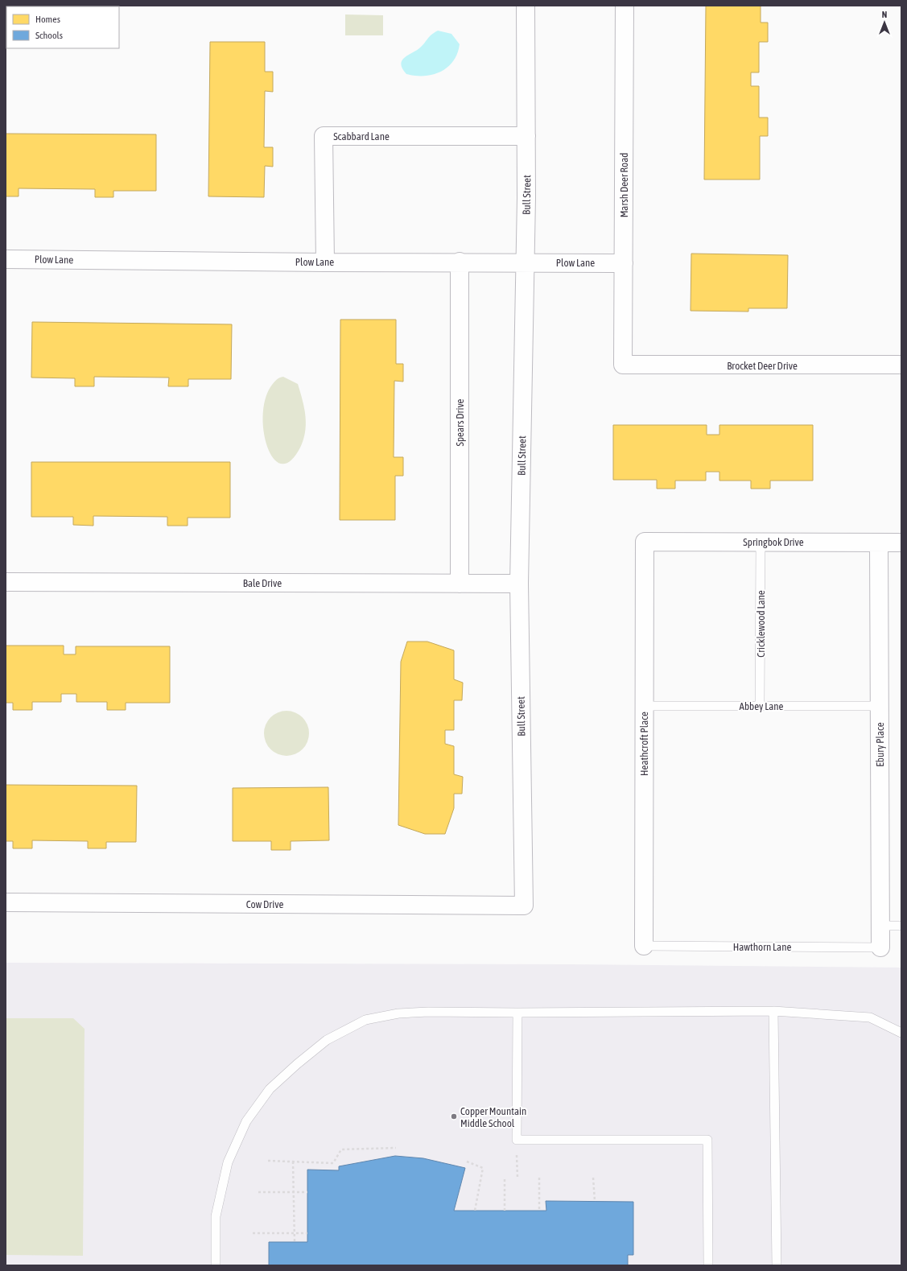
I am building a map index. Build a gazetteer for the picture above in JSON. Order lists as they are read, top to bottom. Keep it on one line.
{"streets":{"street":["Scabbard Lane","Marsh Deer Road","Bull Street","Plow Lane","Brocket Deer Drive","Spears Drive","Springbok Drive","Bale Drive","Heathcroft Place","Ebury Place","Cow Drive"],"lane":["Cricklewood Lane","Abbey Lane","Hawthorn Lane"]},"crossings":[["Scabbard Lane","Bull Street"],["Scabbard Lane","Plow Lane"],["Marsh Deer Road","Plow Lane"],["Marsh Deer Road","Brocket Deer Drive"],["Bull Street","Plow Lane"],["Bull Street","Bale Drive"],["Bull Street","Cow Drive"],["Plow Lane","Spears Drive"],["Spears Drive","Bale Drive"],["Springbok Drive","Cricklewood Lane"],["Springbok Drive","Heathcroft Place"],["Springbok Drive","Ebury Place"],["Cricklewood Lane","Abbey Lane"],["Abbey Lane","Heathcroft Place"],["Abbey Lane","Ebury Place"],["Heathcroft Place","Hawthorn Lane"],["Ebury Place","Hawthorn Lane"]],"places":["Copper Mountain Middle School"],"legend":["Homes","Schools"],"north":"top"}
